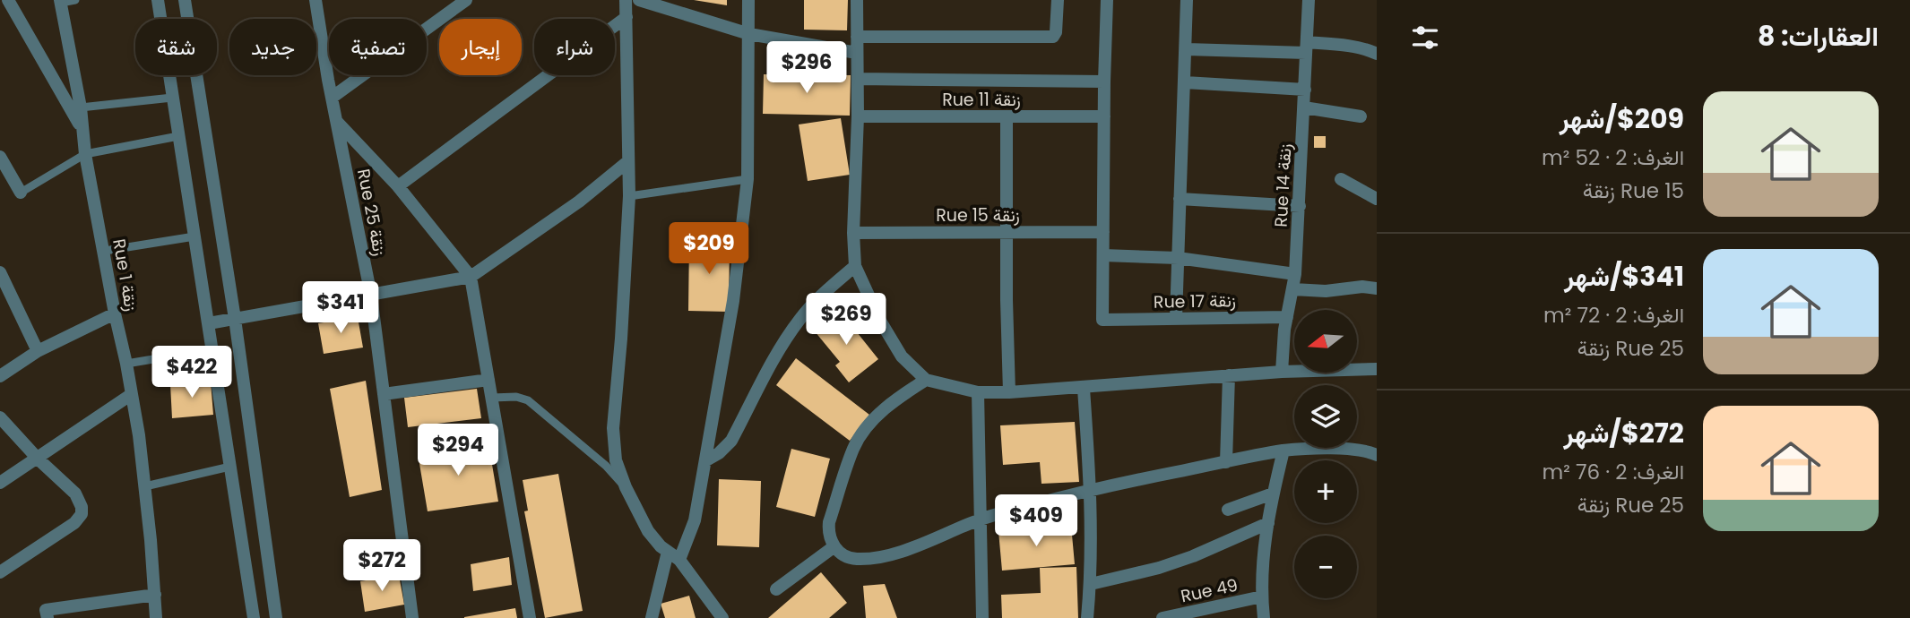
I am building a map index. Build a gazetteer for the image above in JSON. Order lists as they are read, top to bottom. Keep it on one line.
{"streets":{"street":["Rue 11 زنقة","Rue 14 زنقة","Rue 25 زنقة","Rue 15 زنقة","Rue 1 زنقة","Rue 17 زنقة","Rue 49"]},"crossings":[["Rue 14 زنقة","Rue 17 زنقة"]],"north":"left","page":{"heading":"العقارات: 8","chip":["شراء","إيجار","تصفية","جديد","شقة"],"price":["$296","$209","$341","$269","$422","$294","$409","$272"],"list":[{"name":"$209/شهر","note":"الغرف: 2 · 52 m² · Rue 15 زنقة"},{"name":"$341/شهر","note":"الغرف: 2 · 72 m² · Rue 25 زنقة"},{"name":"$272/شهر","note":"الغرف: 2 · 76 m² · Rue 25 زنقة"}],"map_buttons":["+","−"]}}
